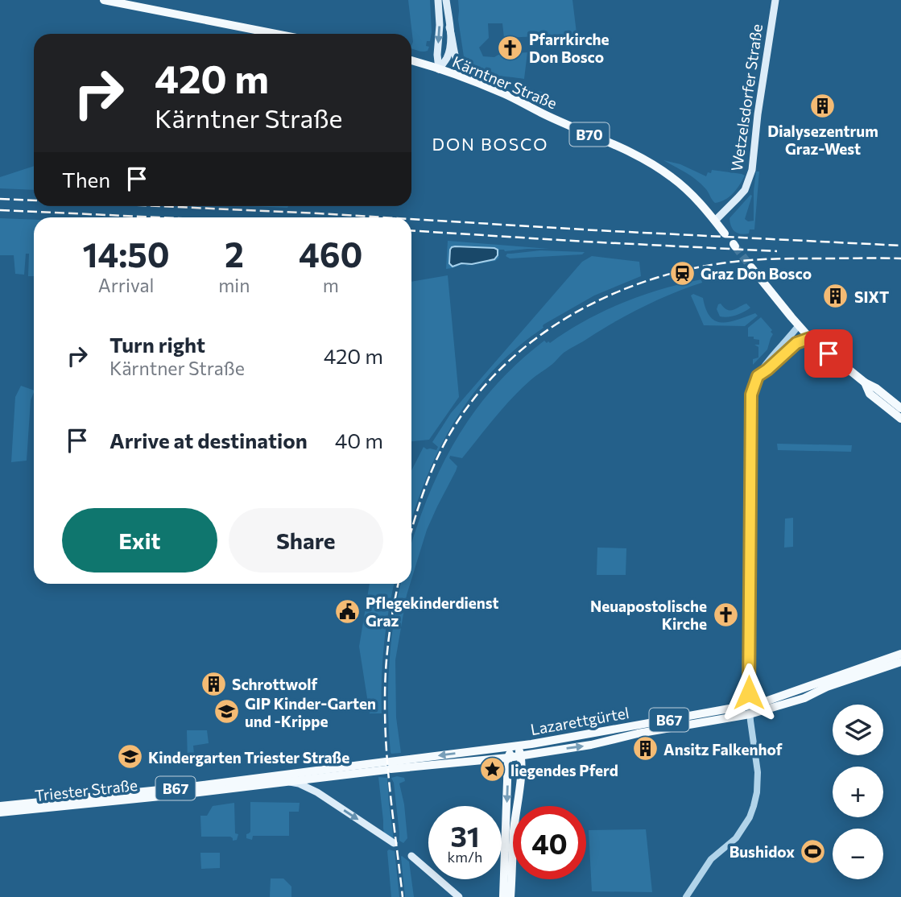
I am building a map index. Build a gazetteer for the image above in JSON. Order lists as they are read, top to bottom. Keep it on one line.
{"streets":{"main road":["Kärntner Straße","Wetzelsdorfer Straße","B70","B67","Lazarettgürtel","Triester Straße"]},"crossings":[["Kärntner Straße","Wetzelsdorfer Straße"],["Lazarettgürtel","Triester Straße"]],"districts":["DON BOSCO"],"places":{"church":["Pfarrkirche Don Bosco","Neuapostolische Kirche"],"building":["Dialysezentrum Graz-West","SIXT","Schrottwolf","Ansitz Falkenhof"],"station":["Graz Don Bosco"],"public building":["Pflegekinderdienst Graz"],"school or university":["GIP Kinder-Garten und -Krippe","Kindergarten Triester Straße"],"place":["liegendes Pferd"],"sports":["Bushidox"]},"page":{"turn":["420 m","Kärntner Straße"],"then":"Then","eta":["14:50","Arrival","2","min","460","m"],"list":[{"name":"Turn right","note":"Kärntner Straße","value":"420 m"},{"name":"Arrive at destination","value":"40 m"}],"buttons":["Exit","Share"],"map_buttons":["+","−"],"speed":"31 km/h","limit":"40"}}
